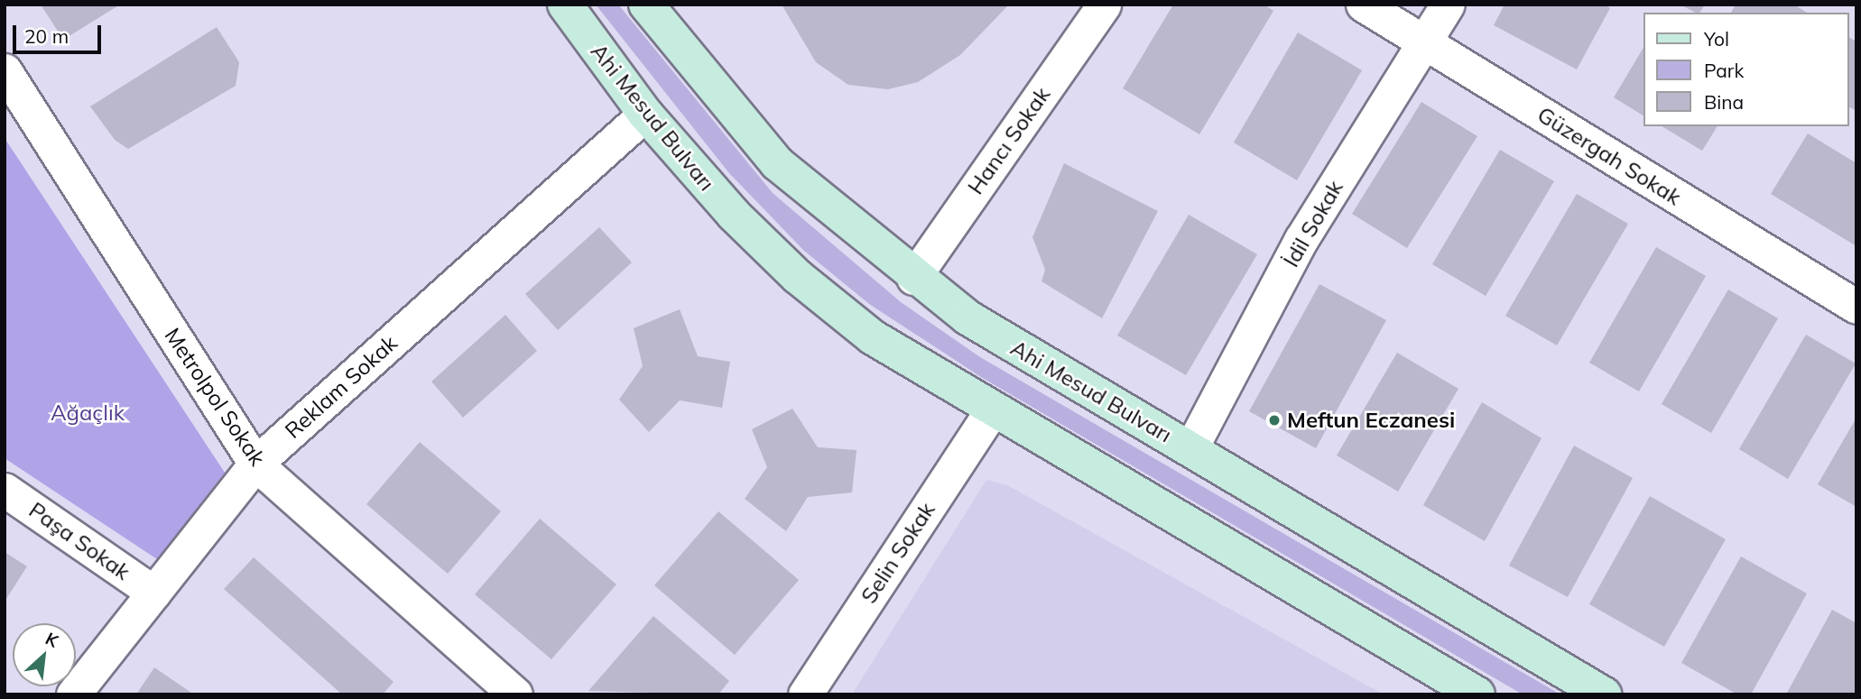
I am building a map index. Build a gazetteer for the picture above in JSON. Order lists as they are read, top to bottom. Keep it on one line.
{"streets":{"main road":["Ahi Mesud Bulvarı"],"street":["Hancı Sokak","Güzergah Sokak","İdil Sokak","Reklam Sokak","Metrolpol Sokak","Paşa Sokak","Selin Sokak"]},"crossings":[["Ahi Mesud Bulvarı","Hancı Sokak"],["Ahi Mesud Bulvarı","İdil Sokak"],["Ahi Mesud Bulvarı","Reklam Sokak"],["Ahi Mesud Bulvarı","Selin Sokak"],["Güzergah Sokak","İdil Sokak"],["Reklam Sokak","Metrolpol Sokak"],["Reklam Sokak","Paşa Sokak"]],"parks":["Ağaçlık"],"places":["Meftun Eczanesi"],"legend":["Yol","Park","Bina"],"scale_bar":"20 m","north":"top right"}
